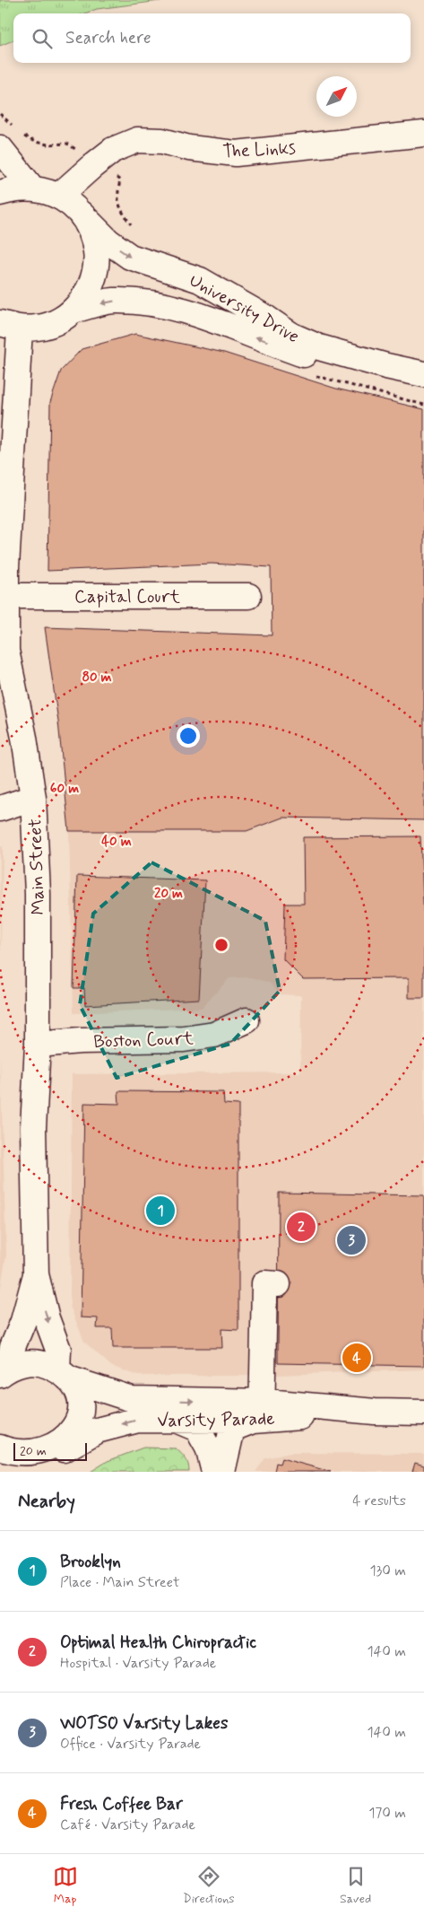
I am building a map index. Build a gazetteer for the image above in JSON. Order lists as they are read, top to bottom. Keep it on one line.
{"streets":{"street":["The Links","University Drive","Capital Court","Main Street","Boston Court","Varsity Parade"]},"crossings":[["The Links","University Drive"],["Capital Court","Main Street"],["Main Street","Boston Court"]],"scale_bar":"20 m","north":"top right","page":{"search":"Search here","pins":["1","2","3","4"],"scale":"20 m","heading":["Nearby","4 results"],"list":[{"mark":"1","name":"Brooklyn","note":"Place · Main Street","value":"130 m"},{"mark":"2","name":"Optimal Health Chiropractic","note":"Hospital · Varsity Parade","value":"140 m"},{"mark":"3","name":"WOTSO Varsity Lakes","note":"Office · Varsity Parade","value":"140 m"},{"mark":"4","name":"Fresh Coffee Bar","note":"Café · Varsity Parade","value":"170 m"}],"nav":["Map","Directions","Saved"]},"rings":["80 m","60 m","40 m","20 m"]}
